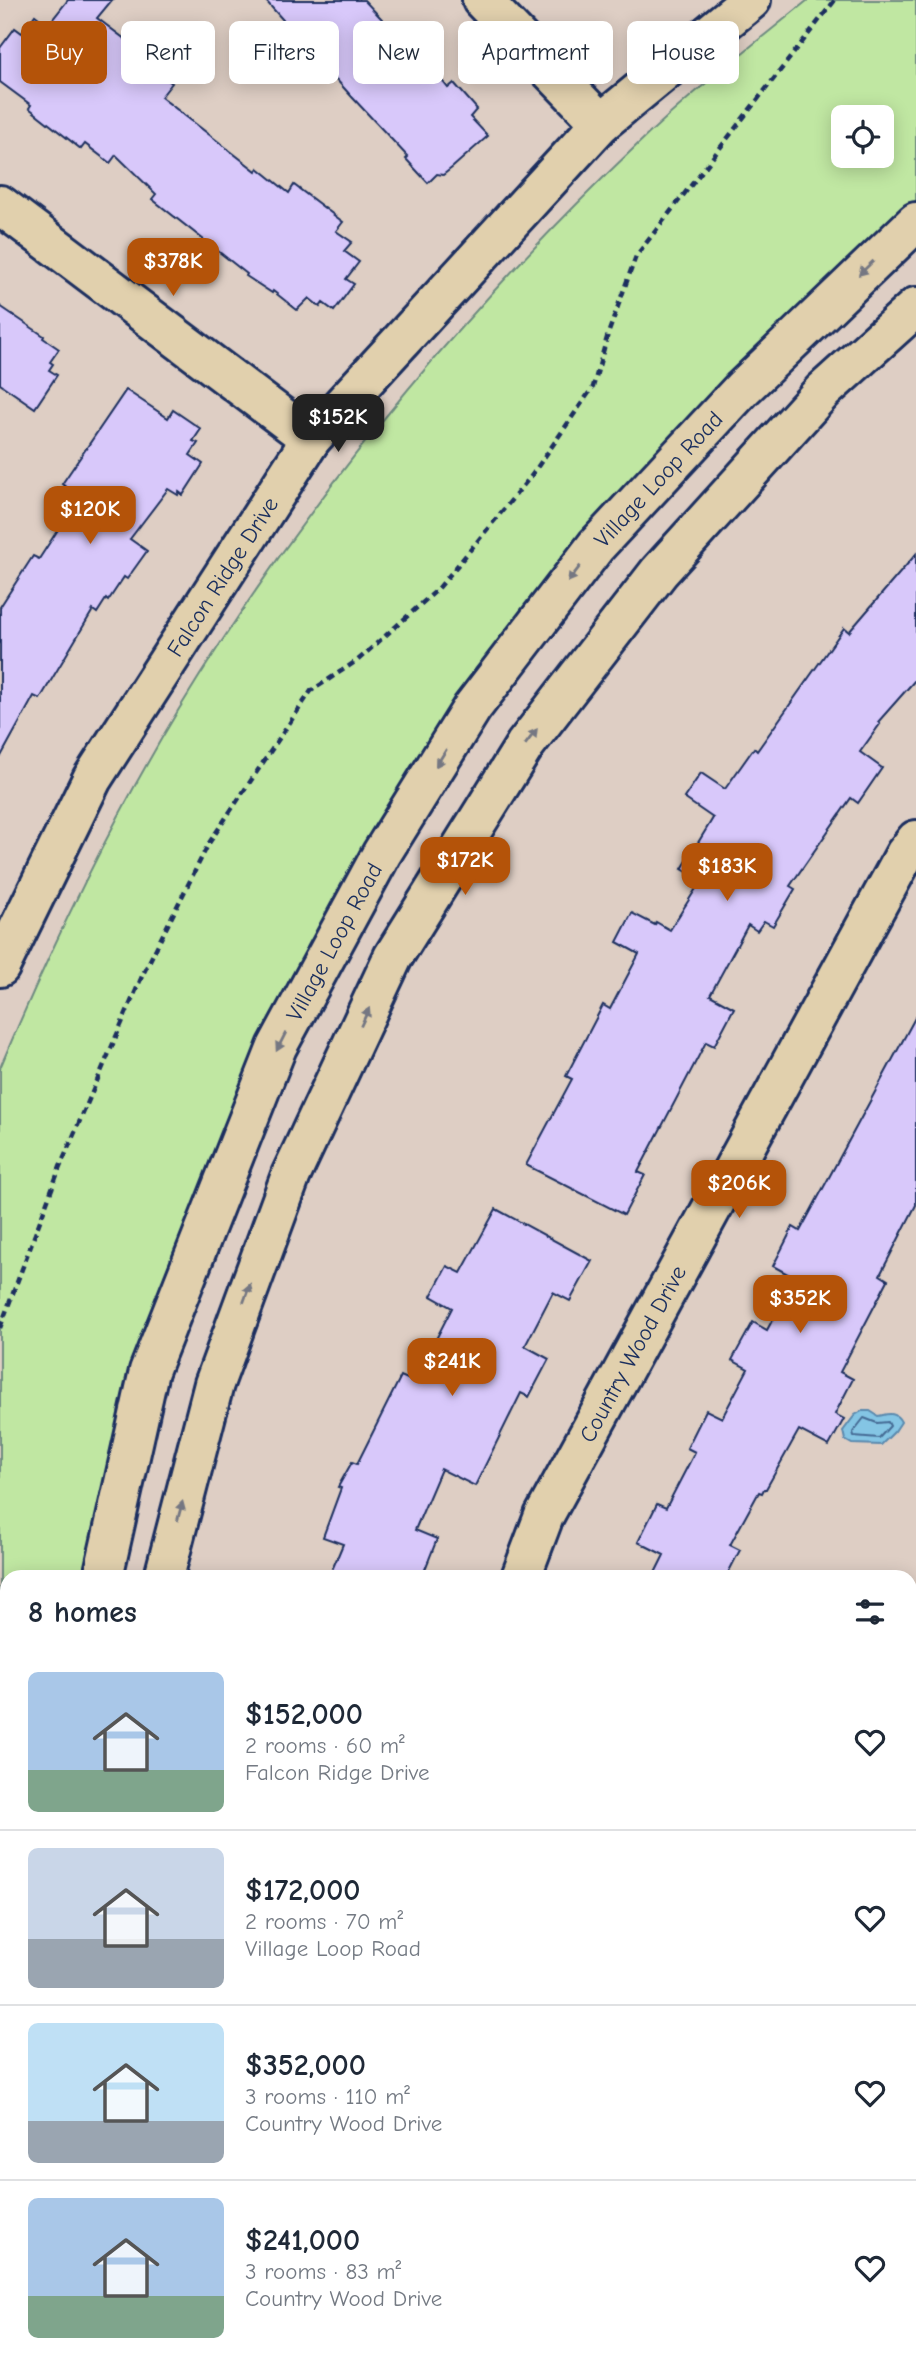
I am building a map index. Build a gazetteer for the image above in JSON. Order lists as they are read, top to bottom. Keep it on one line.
{"streets":{"main road":["Village Loop Road","Falcon Ridge Drive","Country Wood Drive"]},"page":{"chip":["Buy","Rent","Filters","New","Apartment","House"],"price":["$378K","$152K","$120K","$172K","$183K","$206K","$352K","$241K"],"heading":"8 homes","list":[{"name":"$152,000","note":"2 rooms · 60 m² · Falcon Ridge Drive"},{"name":"$172,000","note":"2 rooms · 70 m² · Village Loop Road"},{"name":"$352,000","note":"3 rooms · 110 m² · Country Wood Drive"},{"name":"$241,000","note":"3 rooms · 83 m² · Country Wood Drive"}]}}
